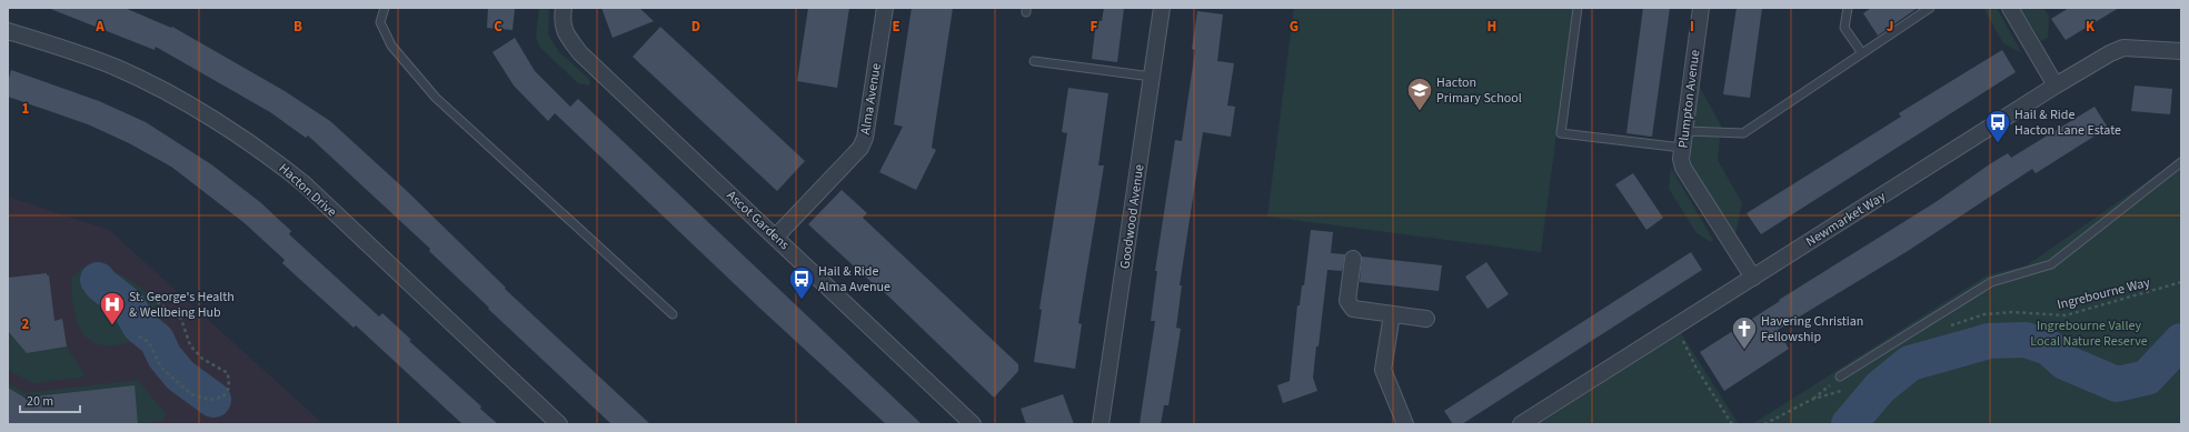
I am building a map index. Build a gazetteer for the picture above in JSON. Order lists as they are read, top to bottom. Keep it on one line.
{"streets":{"street":["Alma Avenue","Plumpton Avenue","Hacton Drive","Goodwood Avenue","Newmarket Way","Ascot Gardens"],"path":["Ingrebourne Way"]},"crossings":[["Alma Avenue","Ascot Gardens"],["Plumpton Avenue","Newmarket Way"]],"parks":["Ingrebourne Valley Local Nature Reserve"],"places":{"school or university":["Hacton Primary School"],"bus stop":["Hail & Ride Hacton Lane Estate","Hail & Ride Alma Avenue"],"hospital":["St. George's Health & Wellbeing Hub"],"church":["Havering Christian Fellowship"]},"scale_bar":"20 m","grid":{"columns":["A","B","C","D","E","F","G","H","I","J","K"],"rows":["1","2"]}}
